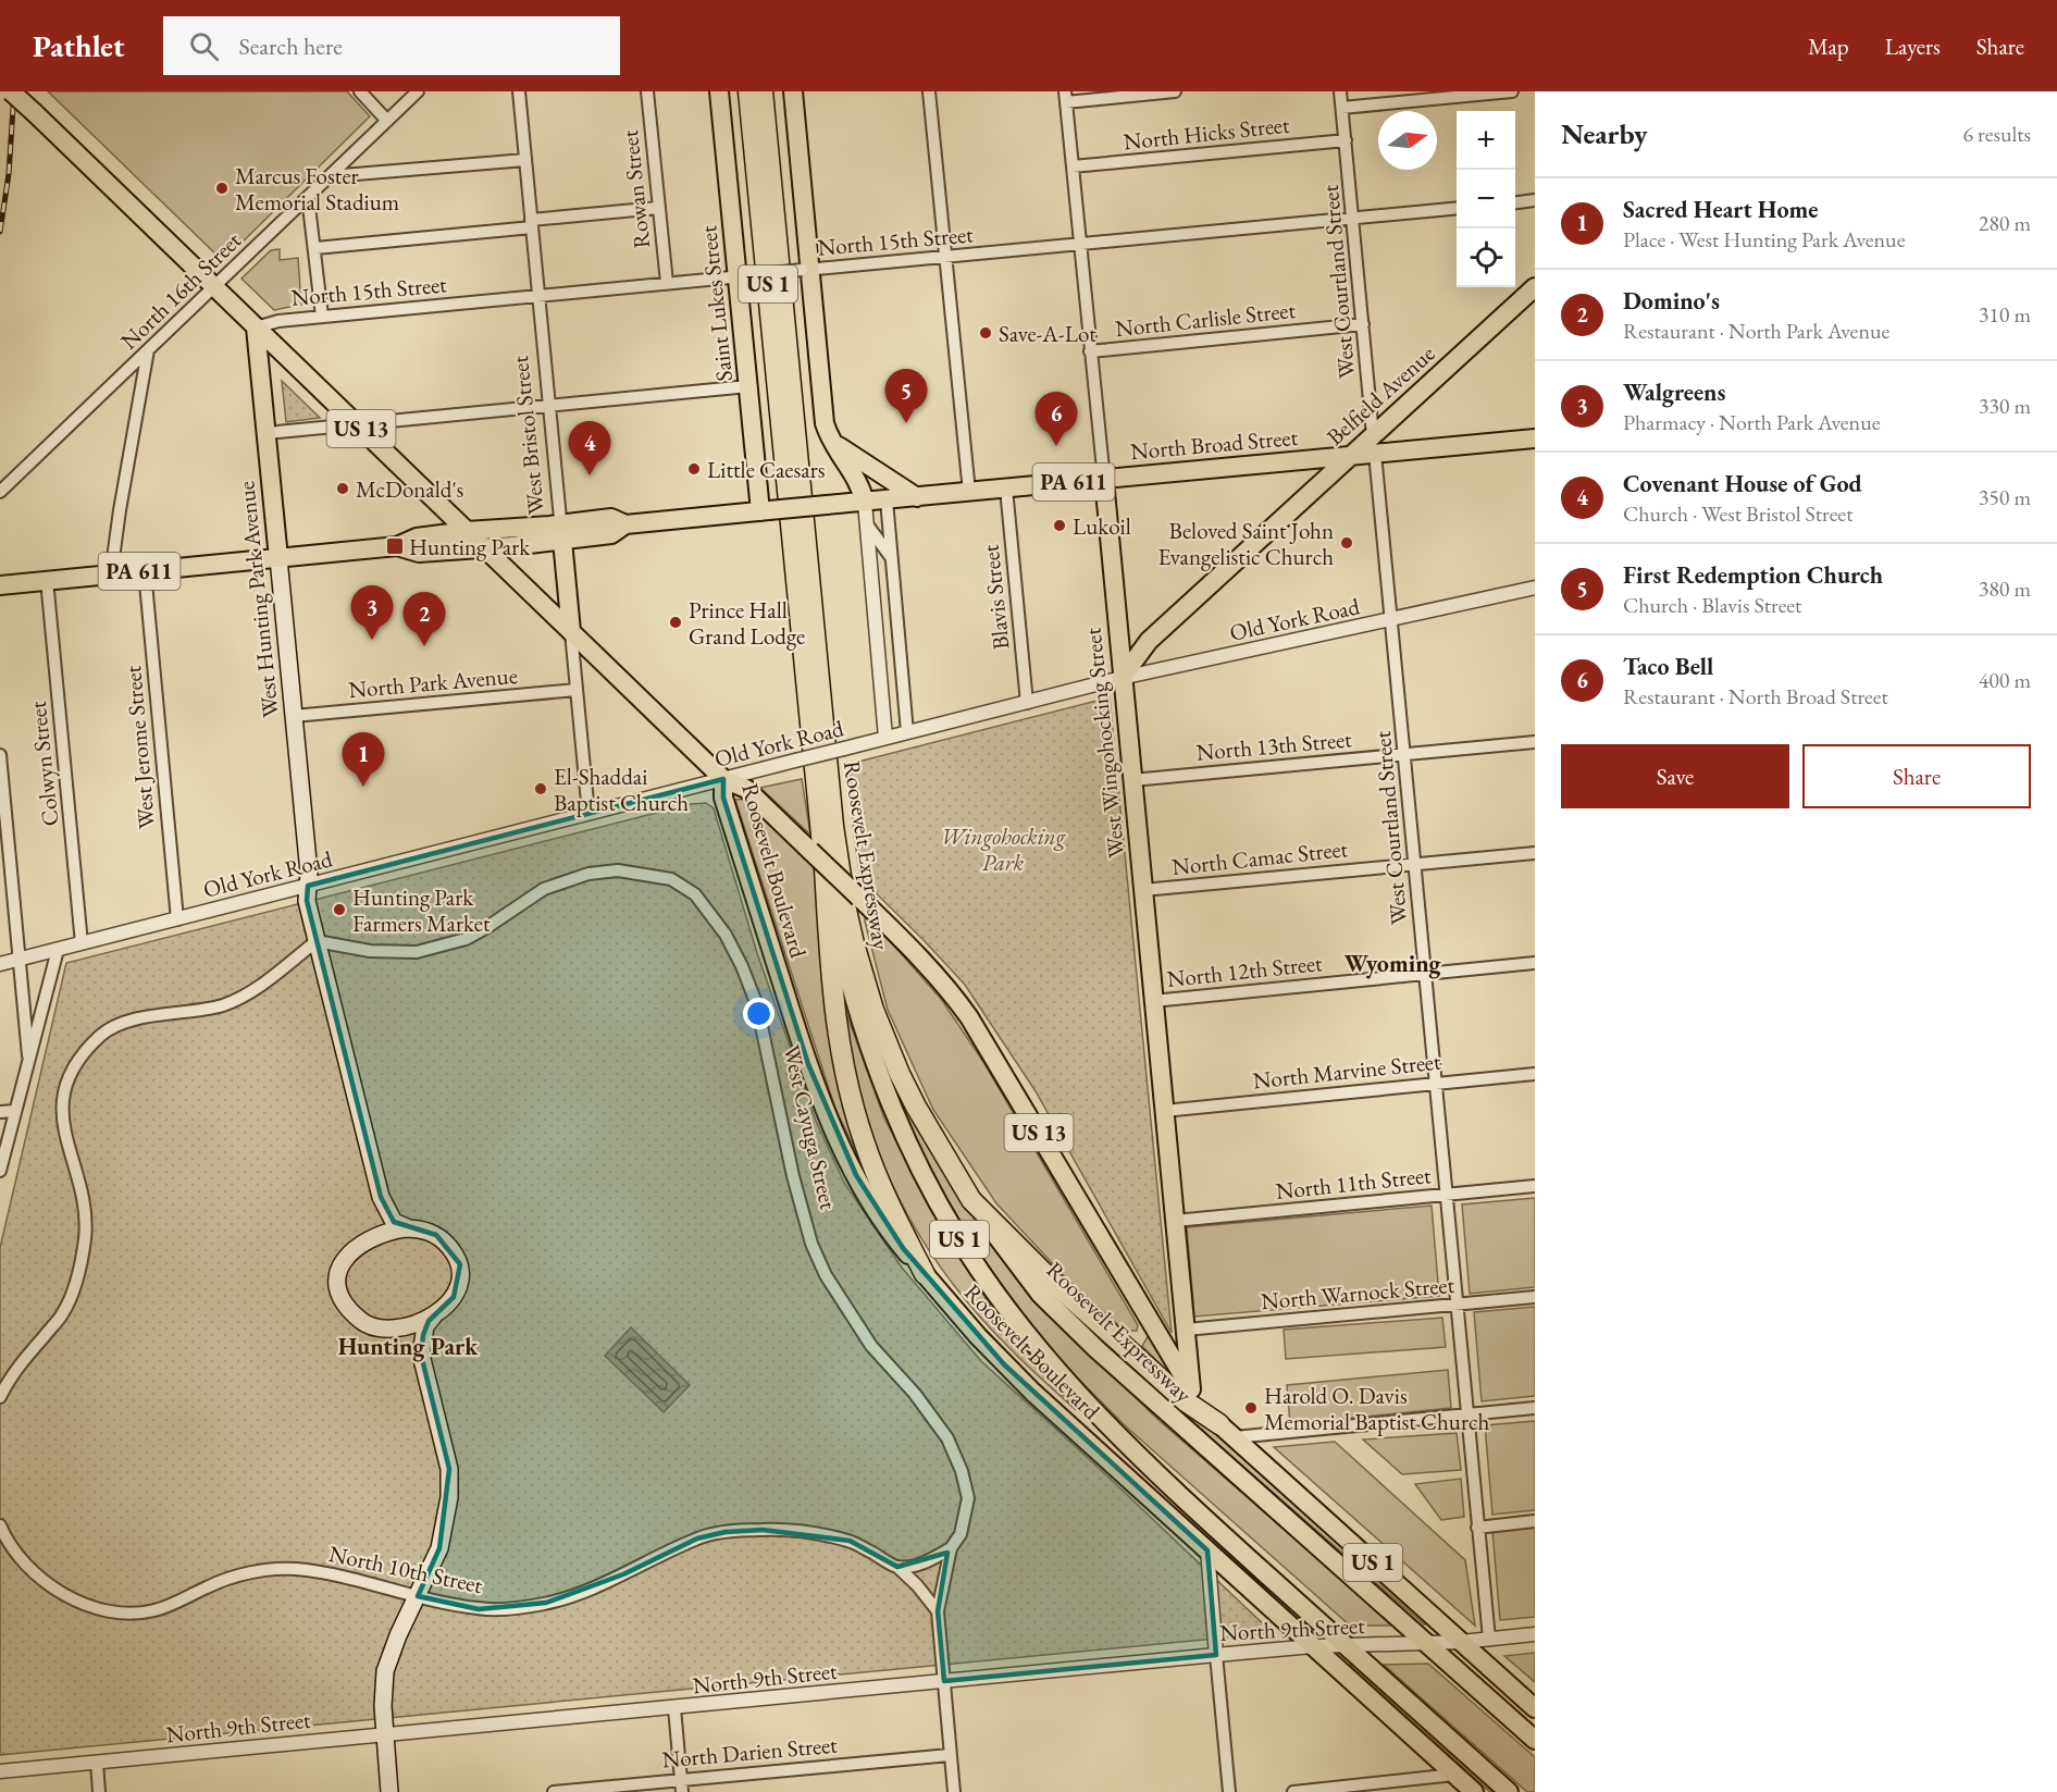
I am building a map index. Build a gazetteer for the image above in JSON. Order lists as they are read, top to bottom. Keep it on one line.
{"streets":{"highway":["US 1","Roosevelt Expressway"],"main road":["Saint Lukes Street","Belfield Avenue","US 13","West Bristol Street","North Broad Street","PA 611","West Hunting Park Avenue","West Wingohocking Street","Roosevelt Boulevard"],"street":["North Hicks Street","Rowan Street","North 15th Street","West Courtland Street","North 16th Street","North Carlisle Street","Blavis Street","Old York Road","North Park Avenue","North 13th Street","West Jerome Street","Colwyn Street","North Camac Street","North 12th Street","North Marvine Street","West Cayuga Street","North 11th Street","North Warnock Street","North 10th Street","North 9th Street","North Darien Street"]},"crossings":[["North Hicks Street","West Courtland Street"],["North Hicks Street","West Wingohocking Street"],["Rowan Street","North 15th Street"],["North 15th Street","West Courtland Street"],["North 15th Street","Saint Lukes Street"],["North 15th Street","US 13"],["North 15th Street","West Bristol Street"],["North 15th Street","West Hunting Park Avenue"],["North 15th Street","West Wingohocking Street"],["West Courtland Street","North Carlisle Street"],["West Courtland Street","Belfield Avenue"],["West Courtland Street","Old York Road"],["West Courtland Street","North 13th Street"],["West Courtland Street","North Camac Street"],["West Courtland Street","North 12th Street"],["West Courtland Street","North Marvine Street"],["West Courtland Street","North 11th Street"],["West Courtland Street","North Warnock Street"],["West Courtland Street","North 9th Street"],["US 1","Roosevelt Expressway"],["US 1","Roosevelt Boulevard"],["US 1","North 9th Street"],["North 16th Street","US 13"],["Saint Lukes Street","North Broad Street"],["North Carlisle Street","West Wingohocking Street"],["Belfield Avenue","North Broad Street"],["Belfield Avenue","Old York Road"],["Belfield Avenue","West Wingohocking Street"],["US 13","West Bristol Street"],["US 13","North Broad Street"],["US 13","West Hunting Park Avenue"],["US 13","Old York Road"],["US 13","Roosevelt Boulevard"],["West Bristol Street","North Broad Street"],["West Bristol Street","Old York Road"],["West Bristol Street","North Park Avenue"],["North Broad Street","Blavis Street"],["North Broad Street","West Hunting Park Avenue"],["North Broad Street","West Wingohocking Street"],["North Broad Street","West Jerome Street"],["North Broad Street","Colwyn Street"],["Blavis Street","Old York Road"],["West Hunting Park Avenue","Old York Road"],["West Hunting Park Avenue","North Park Avenue"],["West Hunting Park Avenue","West Cayuga Street"],["West Hunting Park Avenue","North 10th Street"],["West Hunting Park Avenue","North 9th Street"],["Old York Road","West Wingohocking Street"],["Old York Road","West Jerome Street"],["Old York Road","Colwyn Street"],["Old York Road","Roosevelt Boulevard"],["West Wingohocking Street","North 13th Street"],["West Wingohocking Street","North Camac Street"],["West Wingohocking Street","Roosevelt Boulevard"],["West Wingohocking Street","North 12th Street"],["West Wingohocking Street","North Marvine Street"],["West Wingohocking Street","North 11th Street"],["West Wingohocking Street","North Warnock Street"],["Roosevelt Expressway","North 9th Street"],["Roosevelt Boulevard","North 9th Street"],["West Cayuga Street","North 10th Street"],["West Cayuga Street","North 9th Street"],["West Cayuga Street","North Darien Street"]],"districts":["Wyoming","Hunting Park"],"parks":["Wingohocking Park"],"places":{"other":["Marcus Foster Memorial Stadium","Save-A-Lot","Little Caesars","McDonald's","Lukoil","Beloved Saint John Evangelistic Church","Prince Hall Grand Lodge","El-Shaddai Baptist Church","Hunting Park Farmers Market","Harold O. Davis Memorial Baptist Church"],"transit":["Hunting Park"]},"north":"right","page":{"header":"Pathlet","search":"Search here","nav":["Map","Layers","Share"],"heading":["Nearby","6 results"],"map_buttons":["+","−"],"list":[{"mark":"1","name":"Sacred Heart Home","note":"Place · West Hunting Park Avenue","value":"280 m"},{"mark":"2","name":"Domino's","note":"Restaurant · North Park Avenue","value":"310 m"},{"mark":"3","name":"Walgreens","note":"Pharmacy · North Park Avenue","value":"330 m"},{"mark":"4","name":"Covenant House of God","note":"Church · West Bristol Street","value":"350 m"},{"mark":"5","name":"First Redemption Church","note":"Church · Blavis Street","value":"380 m"},{"mark":"6","name":"Taco Bell","note":"Restaurant · North Broad Street","value":"400 m"}],"pins":["5","6","4","3","2","1"],"buttons":["Save","Share"]}}
